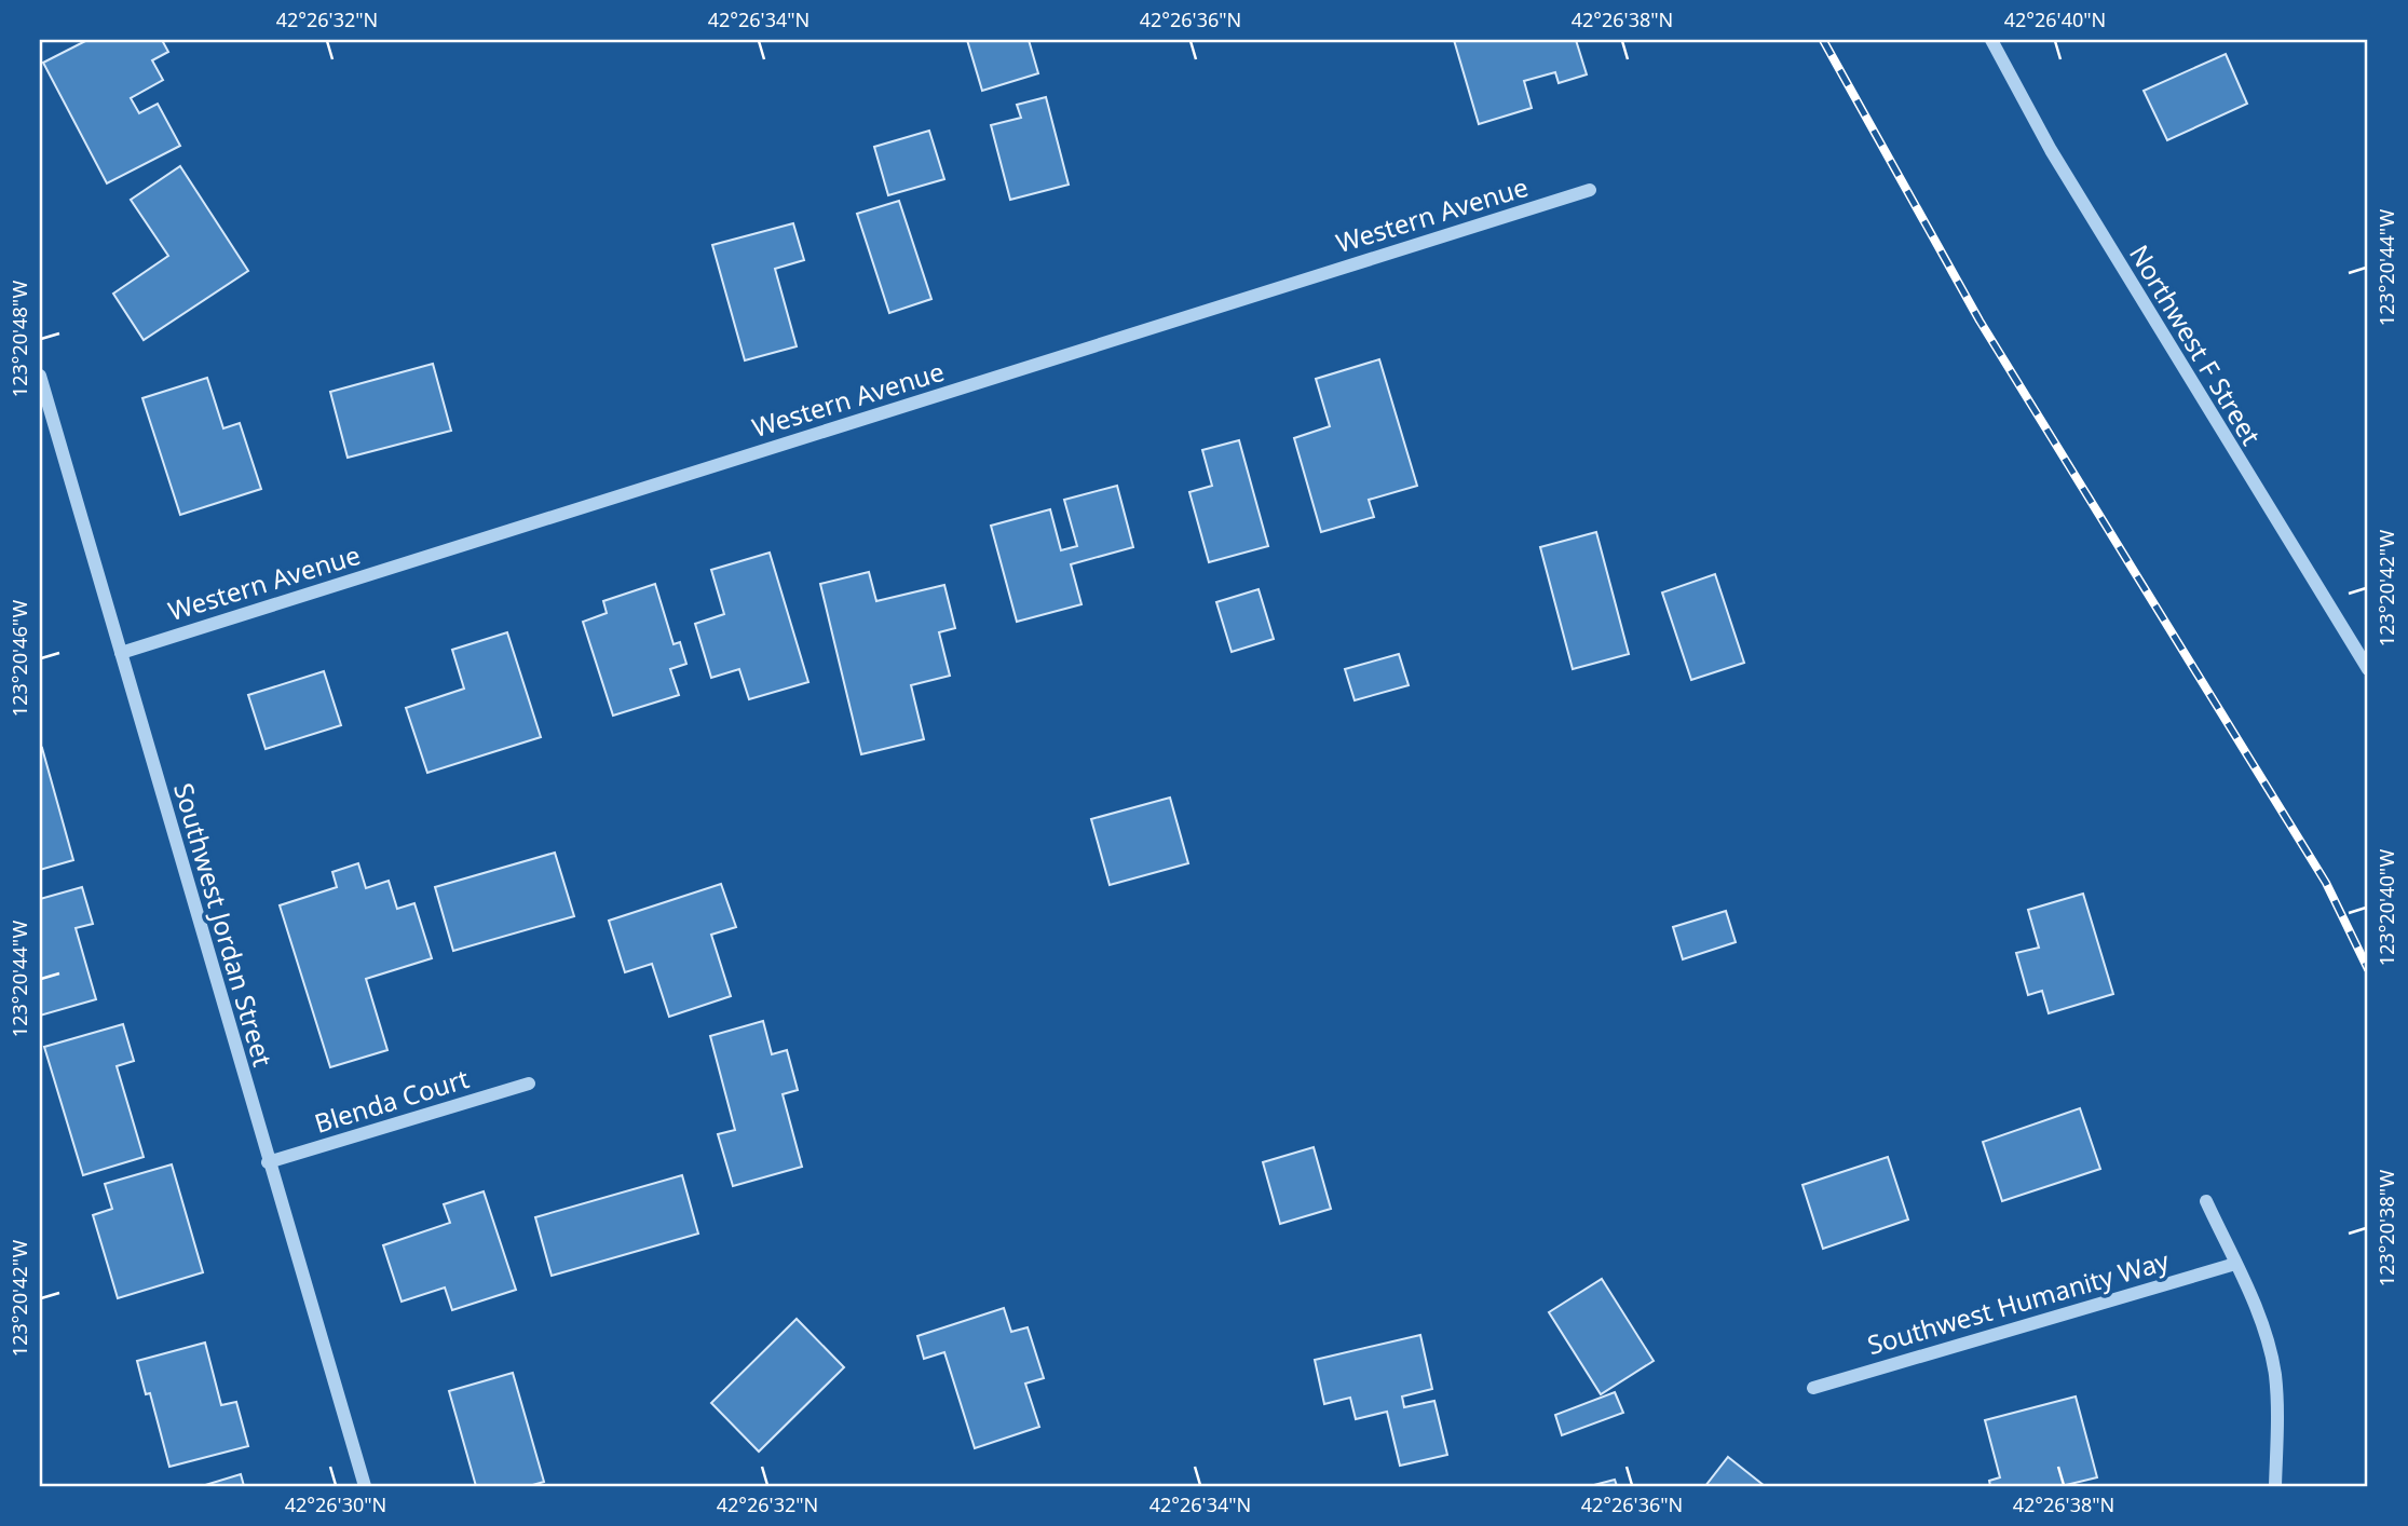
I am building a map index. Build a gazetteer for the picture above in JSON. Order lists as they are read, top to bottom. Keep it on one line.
{"streets":{"street":["Western Avenue","Northwest F Street","Southwest Jordan Street","Blenda Court","Southwest Humanity Way"]},"crossings":[["Western Avenue","Southwest Jordan Street"],["Southwest Jordan Street","Blenda Court"]],"coordinates":["42°26'32\"N","42°26'34\"N","42°26'36\"N","42°26'38\"N","42°26'40\"N","123°20'44\"W","123°20'48\"W","123°20'42\"W","123°20'46\"W","123°20'40\"W","123°20'38\"W","42°26'30\"N"]}
